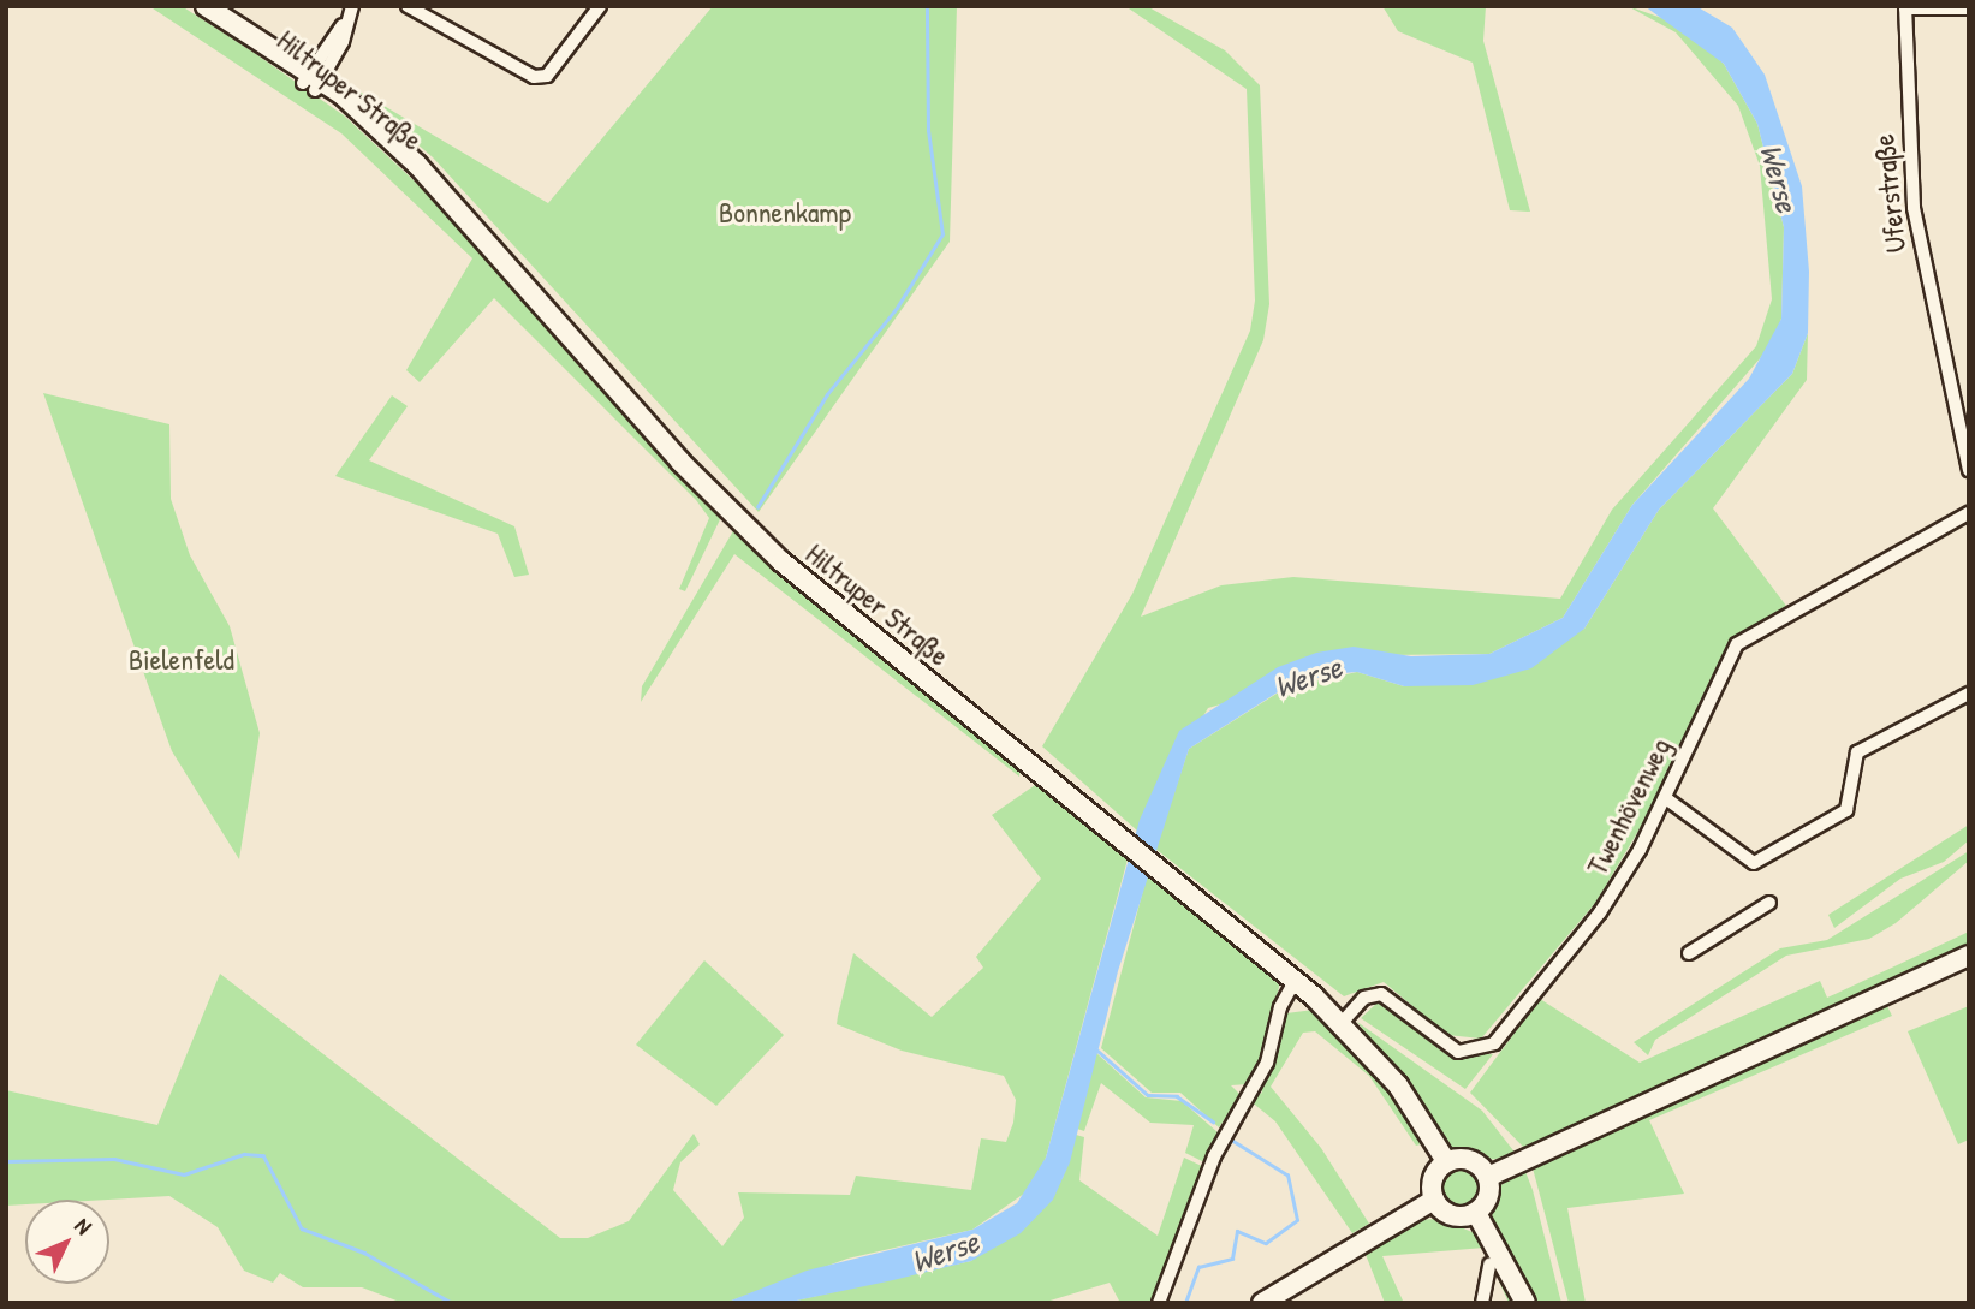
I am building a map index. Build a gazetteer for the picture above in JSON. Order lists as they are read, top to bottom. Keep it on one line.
{"streets":{"street":["Hiltruper Straße","Uferstraße","Twenhövenweg"]},"crossings":[["Hiltruper Straße","Twenhövenweg"]],"water":["Werse"],"parks":["Bonnenkamp","Bielenfeld"],"north":"top right"}
